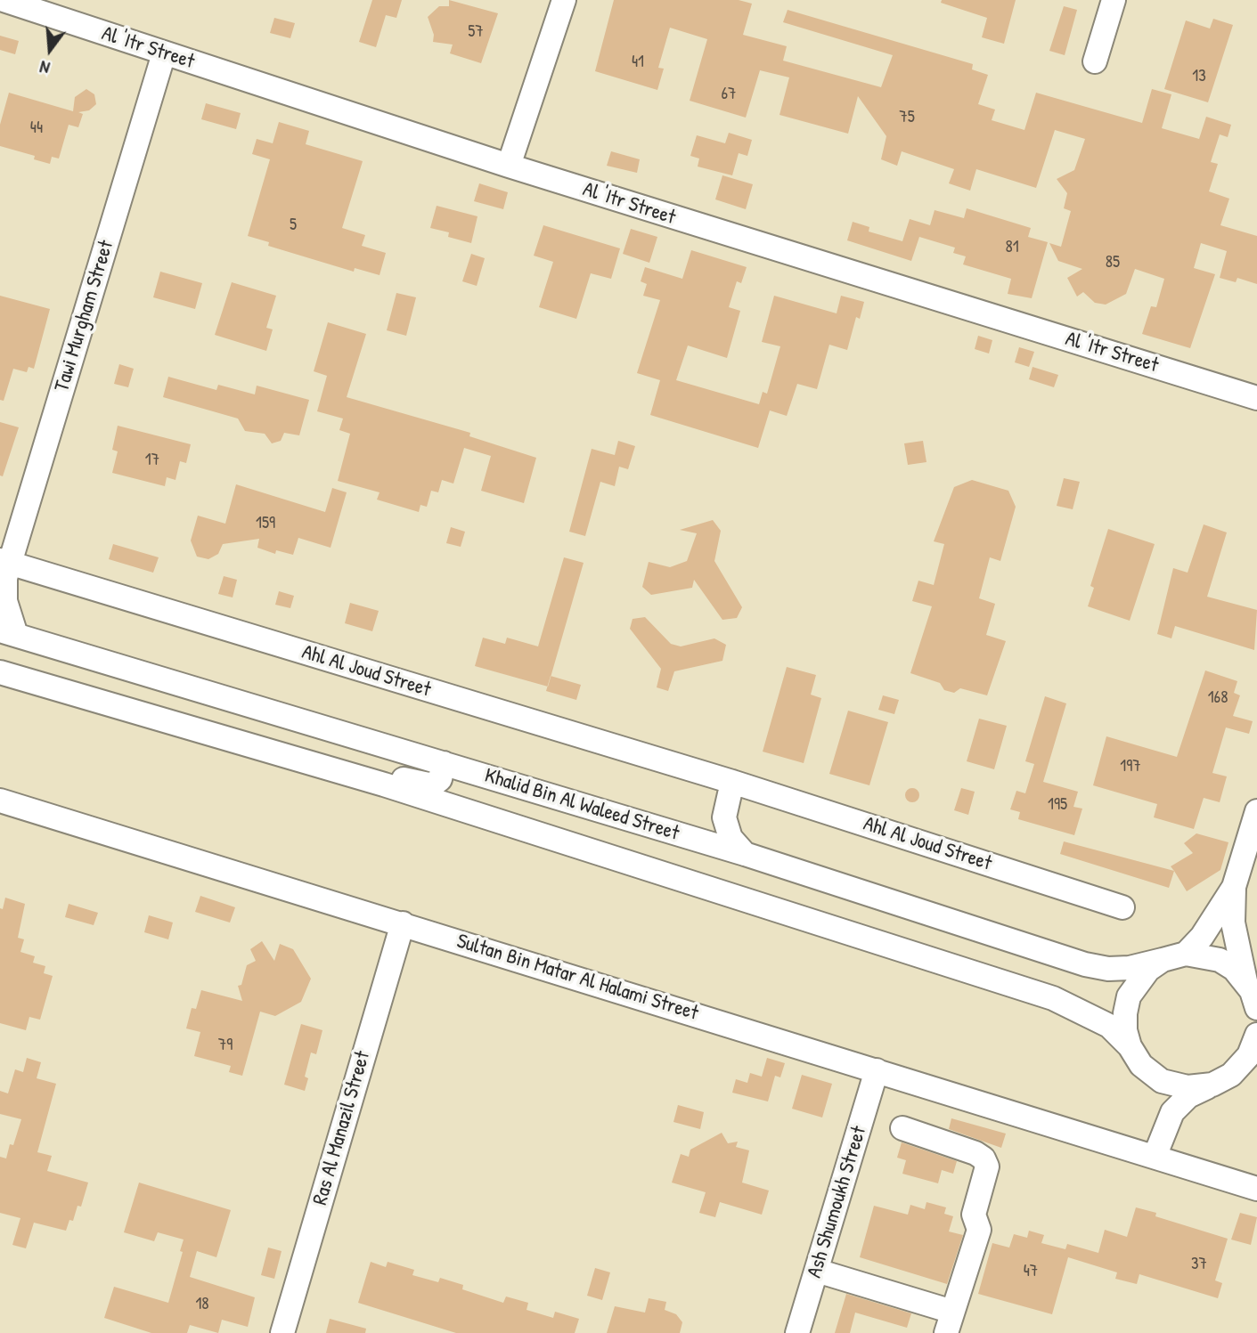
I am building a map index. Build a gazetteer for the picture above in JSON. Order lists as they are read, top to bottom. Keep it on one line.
{"streets":{"street":["Al 'Itr Street","Tawi Murgham Street","Ahl Al Joud Street","Khalid Bin Al Waleed Street","Sultan Bin Matar Al Halami Street","Ras Al Manazil Street","Ash Shumoukh Street"]},"crossings":[["Al 'Itr Street","Tawi Murgham Street"],["Tawi Murgham Street","Ahl Al Joud Street"],["Tawi Murgham Street","Khalid Bin Al Waleed Street"],["Sultan Bin Matar Al Halami Street","Ras Al Manazil Street"],["Sultan Bin Matar Al Halami Street","Ash Shumoukh Street"]],"house_numbers":["57","41","13","67","75","44","5","81","85","17","159","168","197","195","79","37","47","18"],"north":"bottom"}
